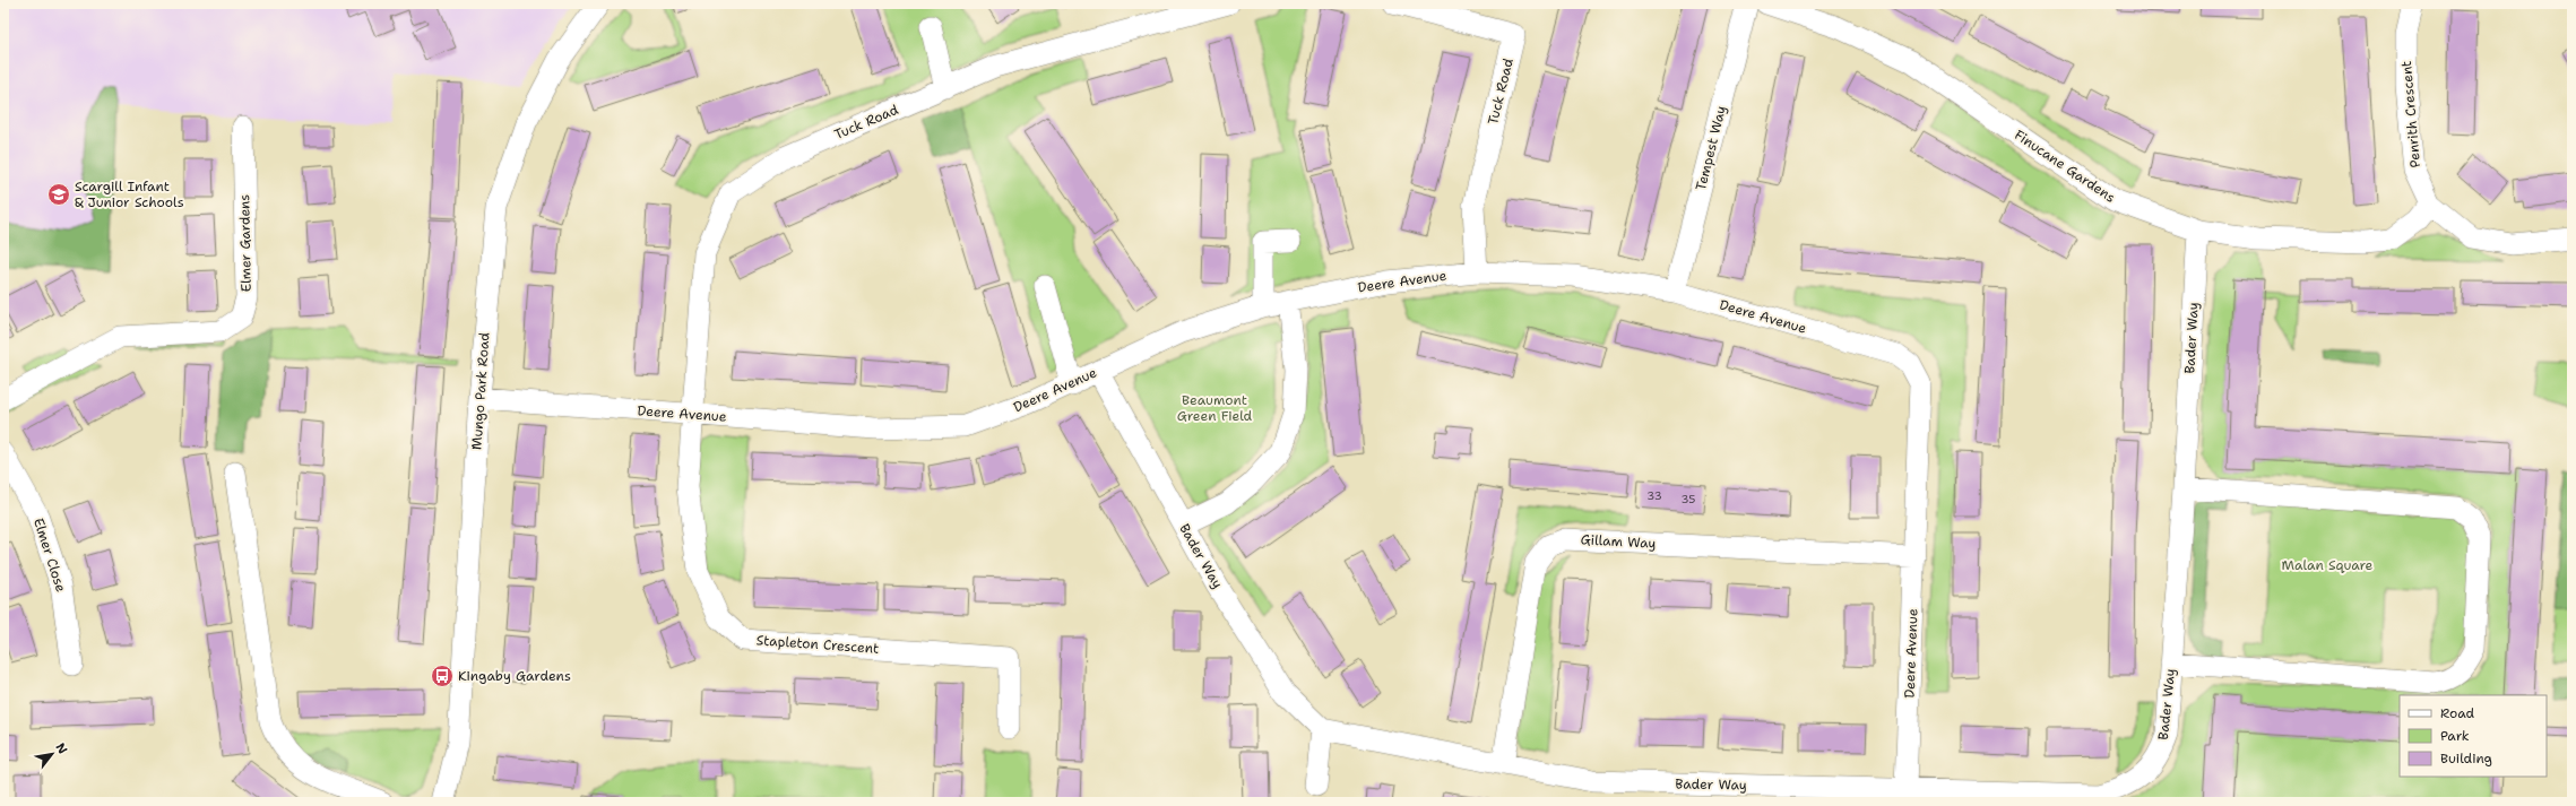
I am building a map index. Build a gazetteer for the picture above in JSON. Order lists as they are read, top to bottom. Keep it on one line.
{"streets":{"street":["Tuck Road","Penrith Crescent","Tempest Way","Finucane Gardens","Elmer Gardens","Deere Avenue","Bader Way","Mungo Park Road","Gillam Way","Elmer Close","Stapleton Crescent"]},"crossings":[["Tuck Road","Deere Avenue"],["Tuck Road","Stapleton Crescent"],["Penrith Crescent","Finucane Gardens"],["Tempest Way","Deere Avenue"],["Finucane Gardens","Bader Way"],["Deere Avenue","Bader Way"],["Deere Avenue","Mungo Park Road"],["Deere Avenue","Gillam Way"],["Deere Avenue","Stapleton Crescent"],["Bader Way","Gillam Way"]],"parks":["Beaumont Green Field","Malan Square"],"places":{"school or university":["Scargill Infant & Junior Schools"],"bus stop":["Kingaby Gardens"]},"house_numbers":["33","35"],"legend":["Road","Park","Building"],"north":"top right"}
